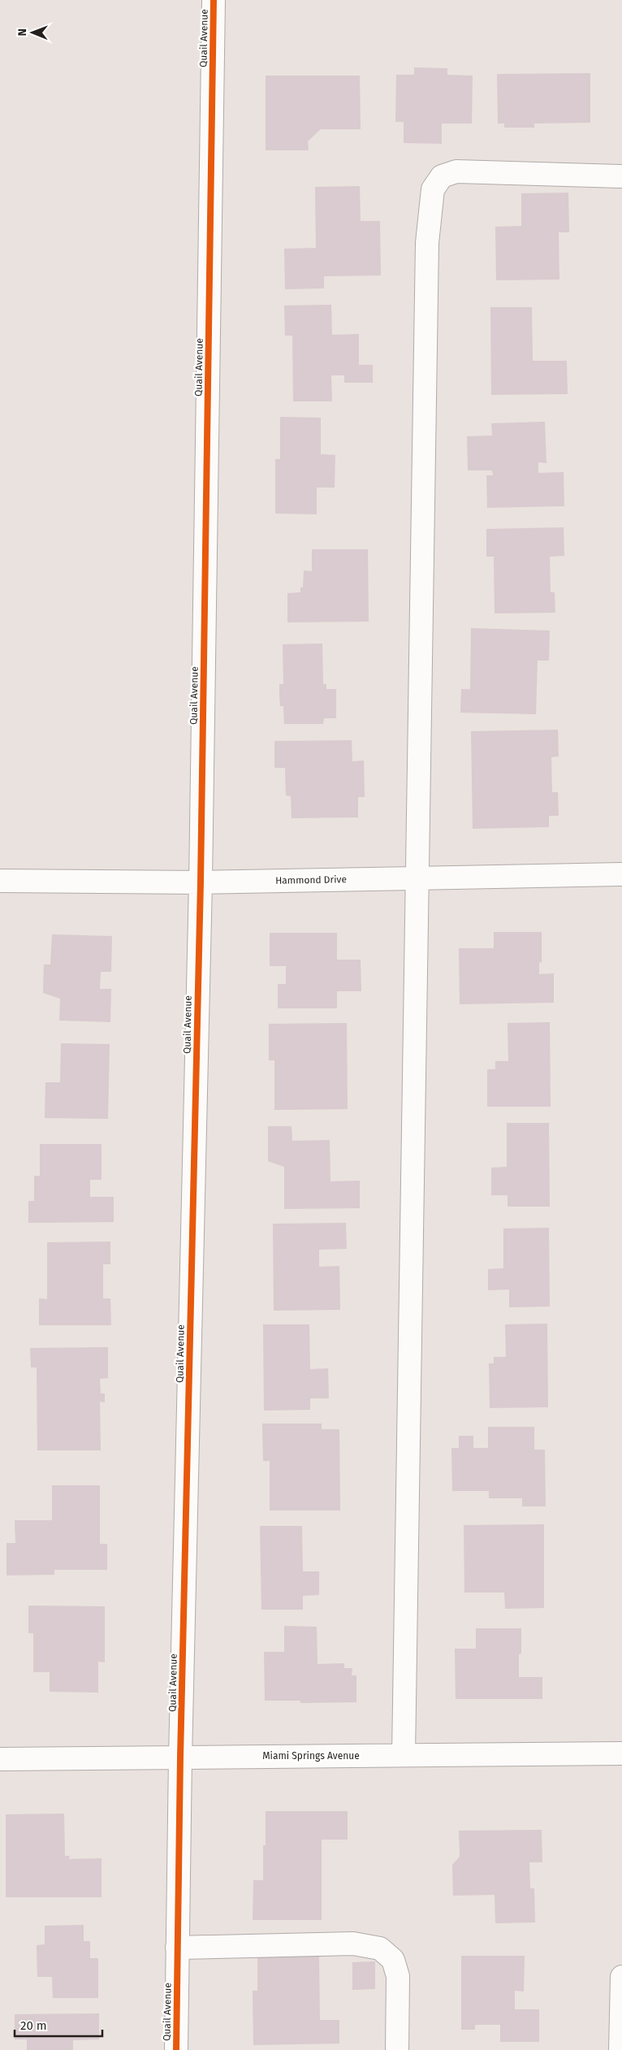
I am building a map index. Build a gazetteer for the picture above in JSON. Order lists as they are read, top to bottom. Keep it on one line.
{"streets":{"street":["Quail Avenue","Hammond Drive","Miami Springs Avenue"]},"crossings":[["Quail Avenue","Hammond Drive"],["Quail Avenue","Miami Springs Avenue"]],"scale_bar":"20 m","north":"left"}
